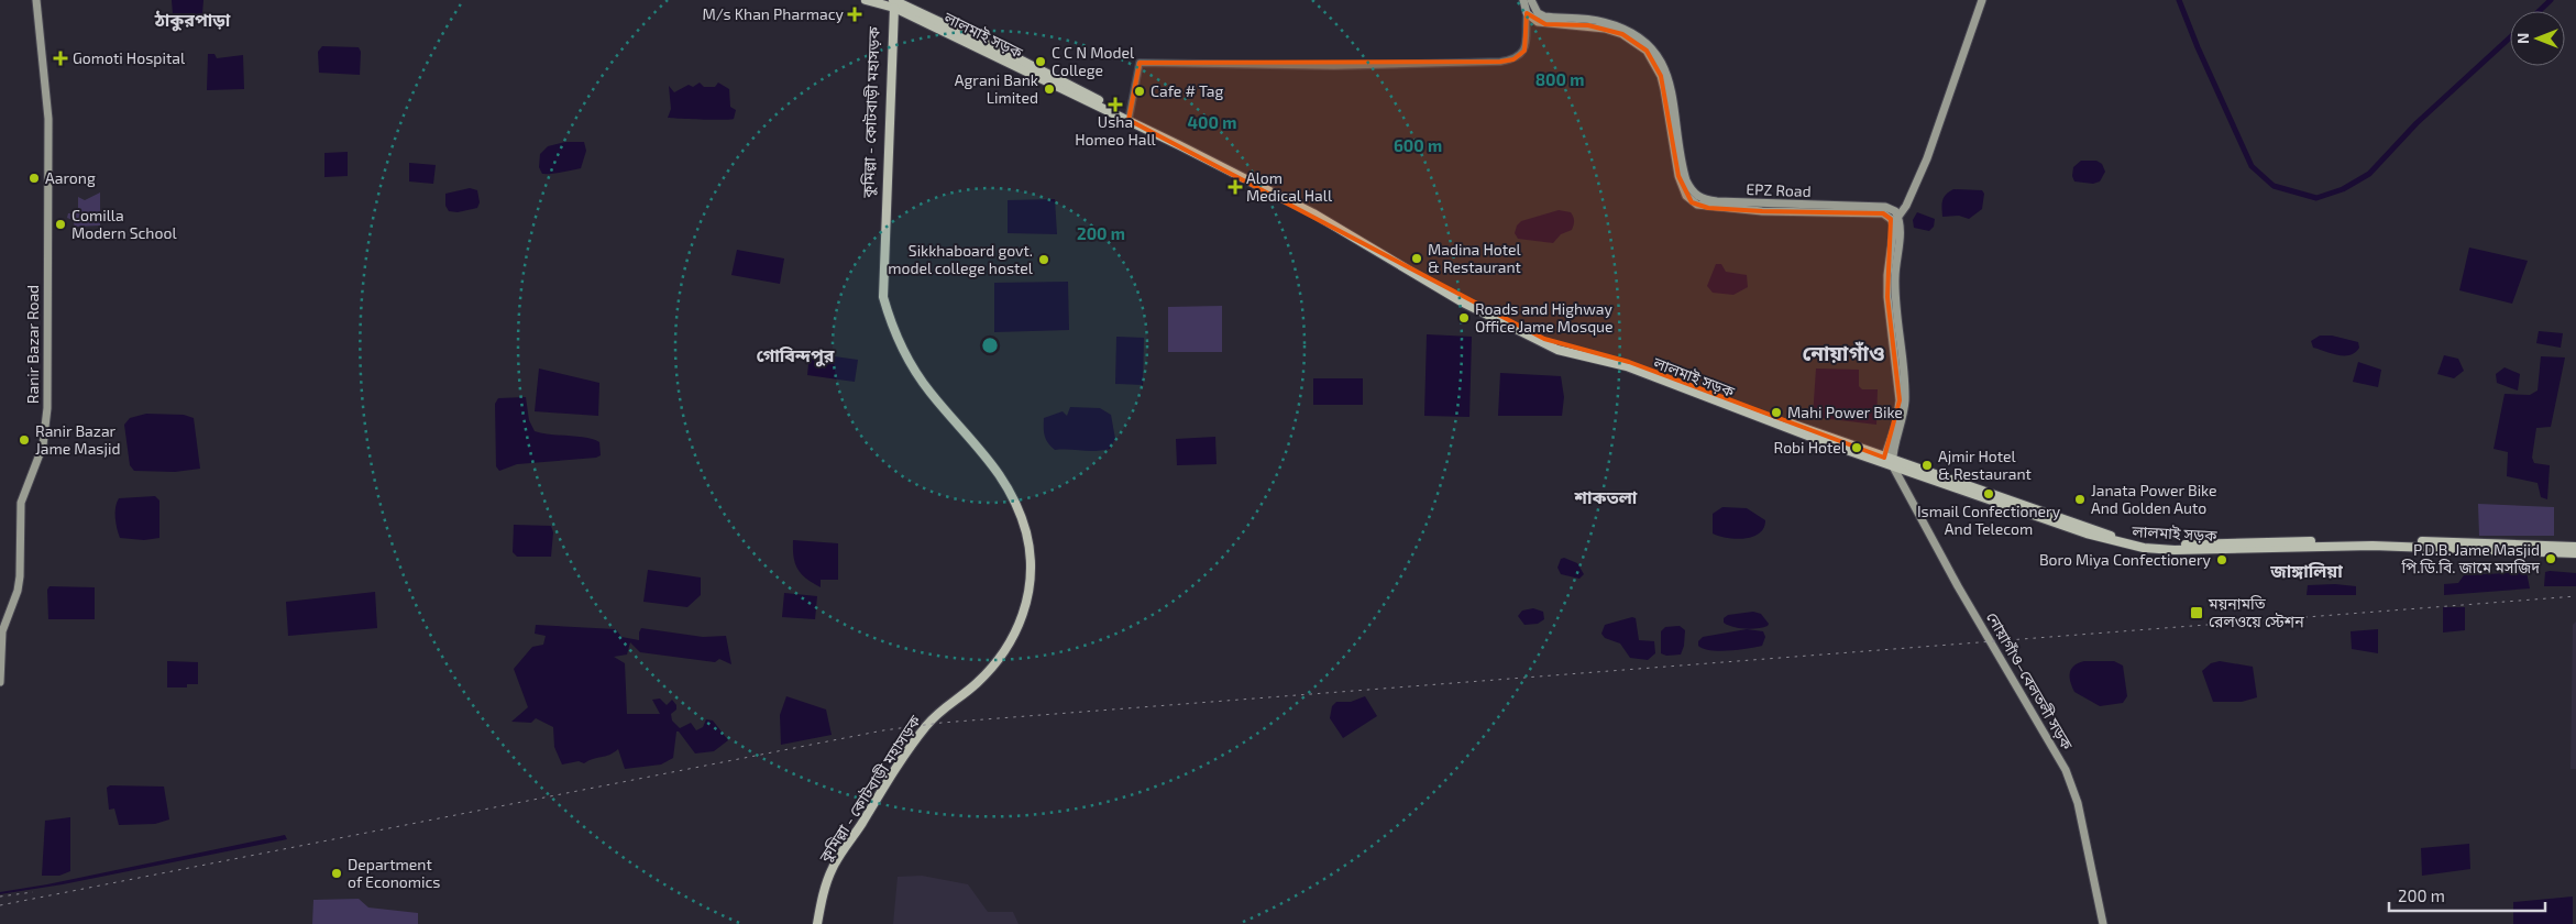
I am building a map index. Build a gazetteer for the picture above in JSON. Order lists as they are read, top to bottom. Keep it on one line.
{"streets":{"main road":["লালমাই সড়ক","কুমিল্লা - কোটবাড়ী মহাসড়ক","EPZ Road","Ranir Bazar Road","নোয়াগাঁও–বেলতলী সড়ক"]},"crossings":[["লালমাই সড়ক","কুমিল্লা - কোটবাড়ী মহাসড়ক"],["লালমাই সড়ক","নোয়াগাঁও–বেলতলী সড়ক"]],"districts":["ঠাকুরপাড়া","নোয়াগাঁও","গোবিন্দপুর","শাকতলা","জাঙ্গালিয়া"],"places":{"health":["M/s Khan Pharmacy","Gomoti Hospital","Usha Homeo Hall","Alom Medical Hall"],"other":["C C N Model College","Agrani Bank Limited","Cafe # Tag","Aarong","Comilla Modern School","Madina Hotel & Restaurant","Sikkhaboard govt. model college hostel","Roads and Highway Office Jame Mosque","Mahi Power Bike","Ranir Bazar Jame Masjid","Robi Hotel","Ajmir Hotel & Restaurant","Ismail Confectionery And Telecom","Janata Power Bike And Golden Auto","P.D.B. Jame Masjid পি.ডি.বি. জামে মসজিদ","Boro Miya Confectionery","Department of Economics"],"transit":["ময়নামতি রেলওয়ে স্টেশন"]},"scale_bar":"200 m","north":"left","rings":["800 m","400 m","600 m","200 m"]}
